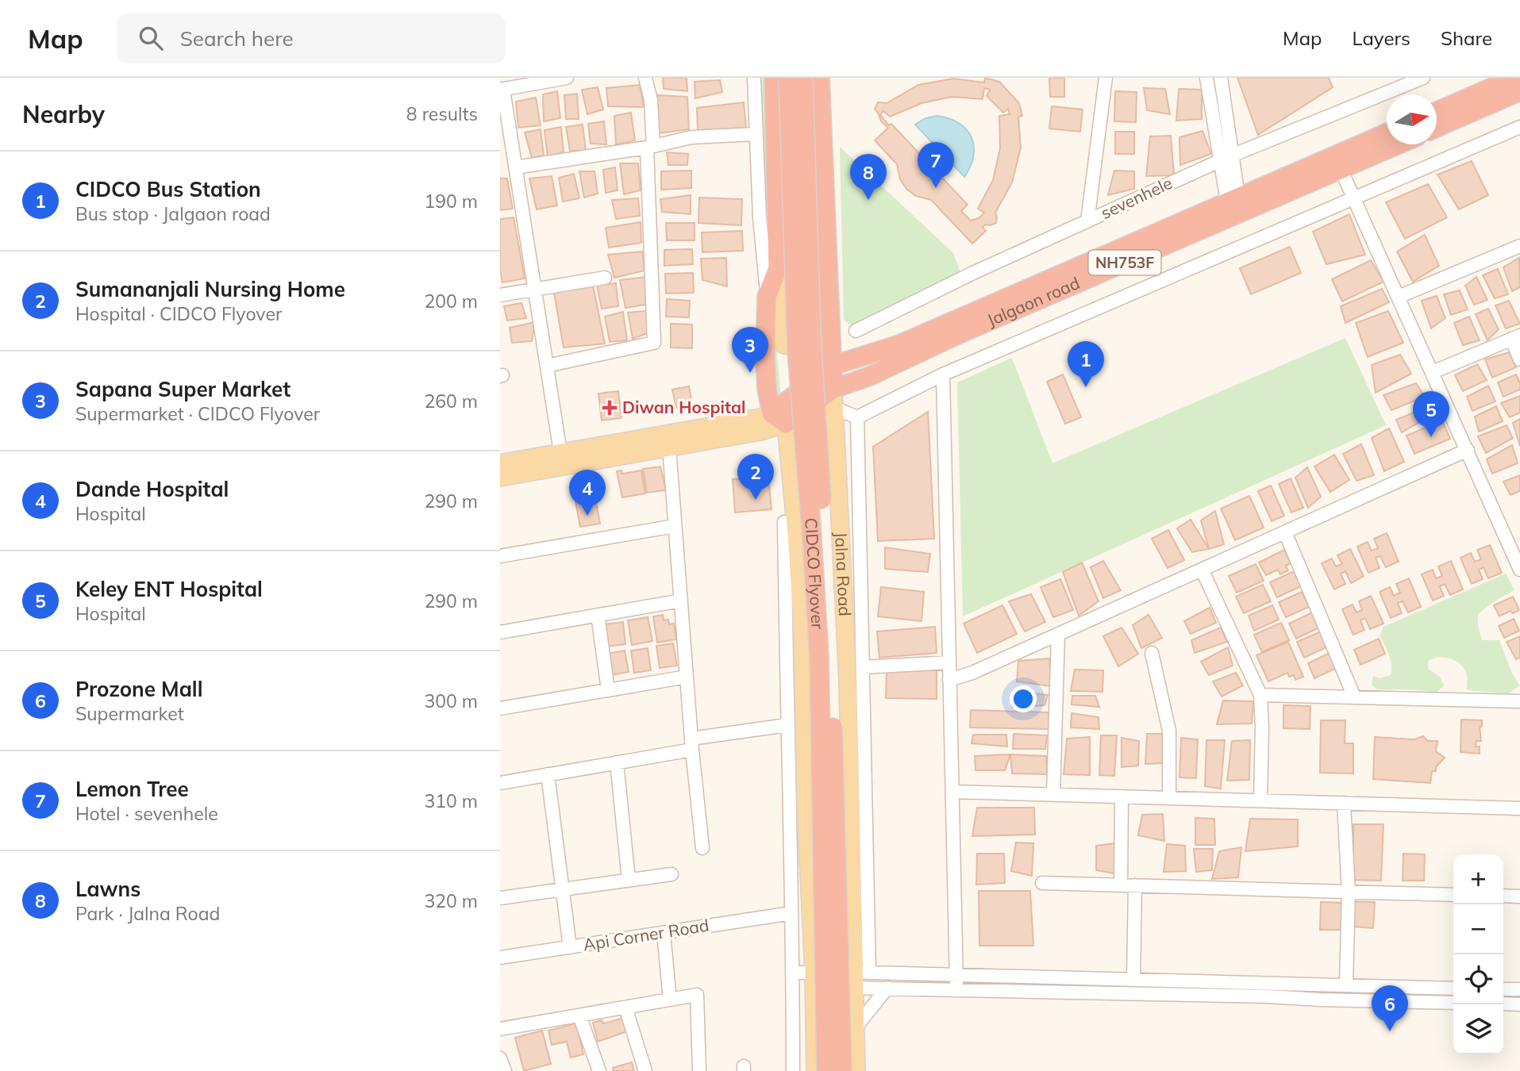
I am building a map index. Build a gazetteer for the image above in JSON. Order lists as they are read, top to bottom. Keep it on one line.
{"streets":{"highway":["NH753F","Jalgaon road","CIDCO Flyover","Jalna Road"],"street":["sevenhele","Api Corner Road"]},"crossings":[["Jalgaon road","Jalna Road"]],"places":{"health":["Diwan Hospital"]},"north":"right","page":{"header":"Map","search":"Search here","nav":["Map","Layers","Share"],"heading":["Nearby","8 results"],"pins":["7","8","3","1","5","2","4","6"],"list":[{"mark":"1","name":"CIDCO Bus Station","note":"Bus stop · Jalgaon road","value":"190 m"},{"mark":"2","name":"Sumananjali Nursing Home","note":"Hospital · CIDCO Flyover","value":"200 m"},{"mark":"3","name":"Sapana Super Market","note":"Supermarket · CIDCO Flyover","value":"260 m"},{"mark":"4","name":"Dande Hospital","note":"Hospital","value":"290 m"},{"mark":"5","name":"Keley ENT Hospital","note":"Hospital","value":"290 m"},{"mark":"6","name":"Prozone Mall","note":"Supermarket","value":"300 m"},{"mark":"7","name":"Lemon Tree","note":"Hotel · sevenhele","value":"310 m"},{"mark":"8","name":"Lawns","note":"Park · Jalna Road","value":"320 m"}],"map_buttons":["+","−"]}}
